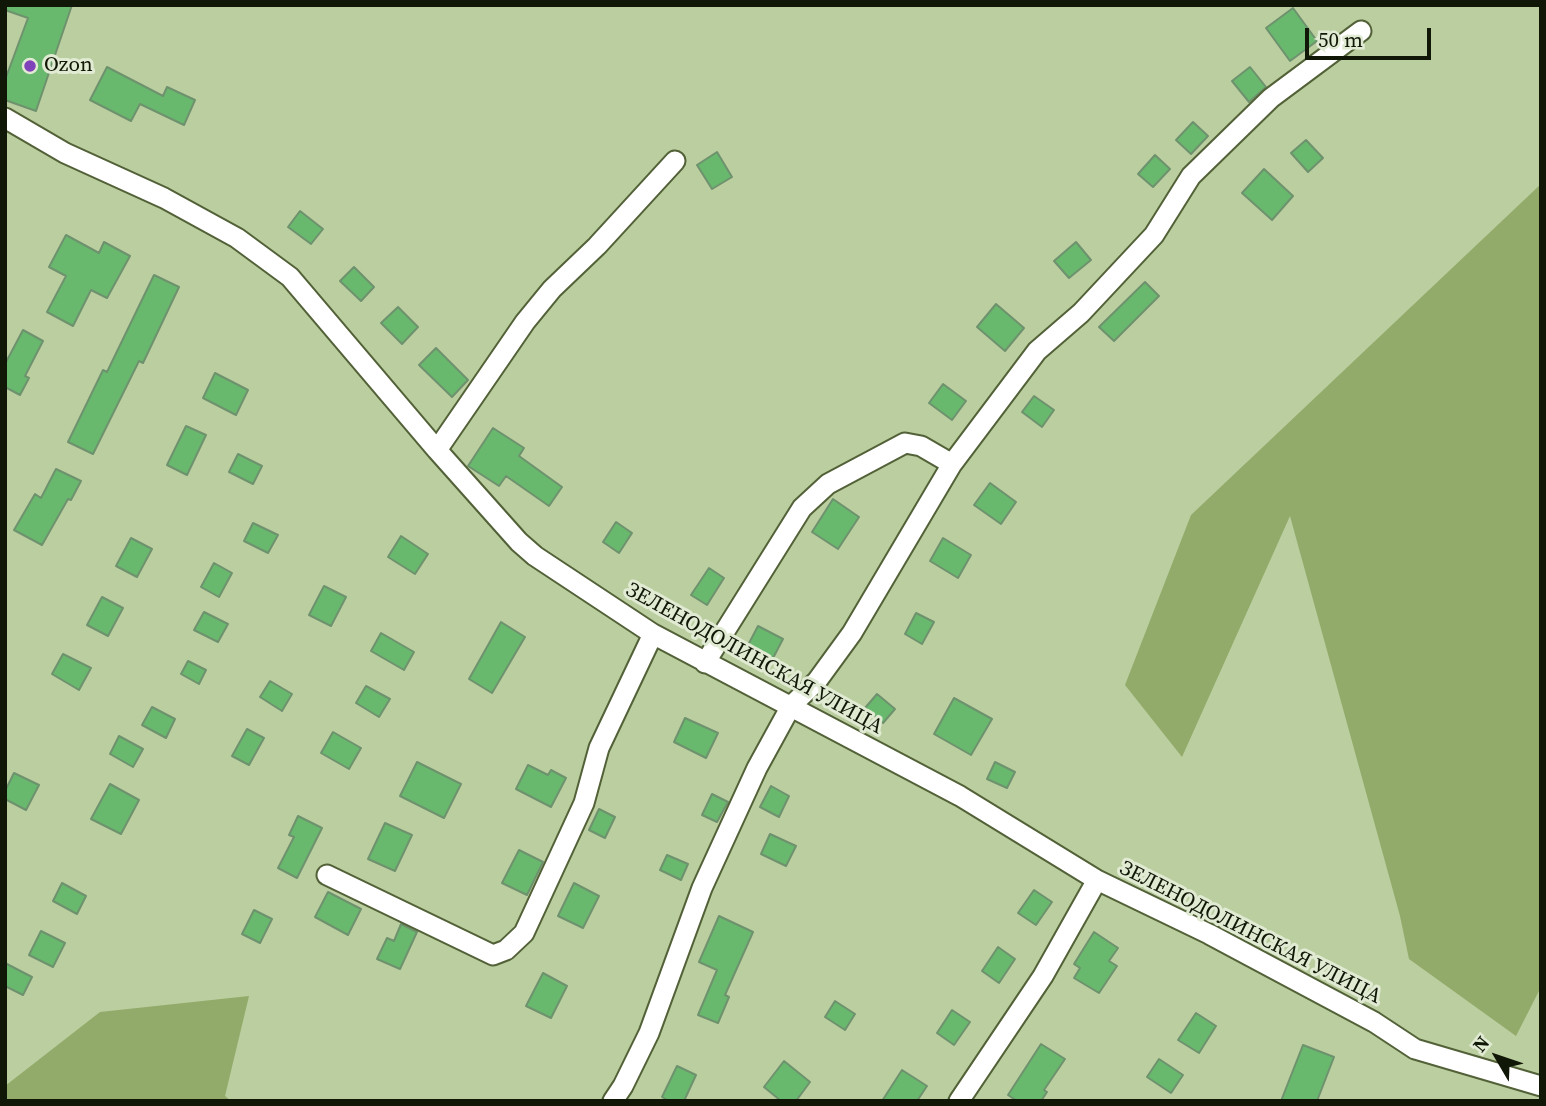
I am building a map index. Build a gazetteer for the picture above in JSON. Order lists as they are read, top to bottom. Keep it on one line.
{"streets":{"street":["ЗЕЛЕНОДОЛИНСКАЯ УЛИЦА"]},"places":["Ozon"],"scale_bar":"50 m","north":"top left"}
